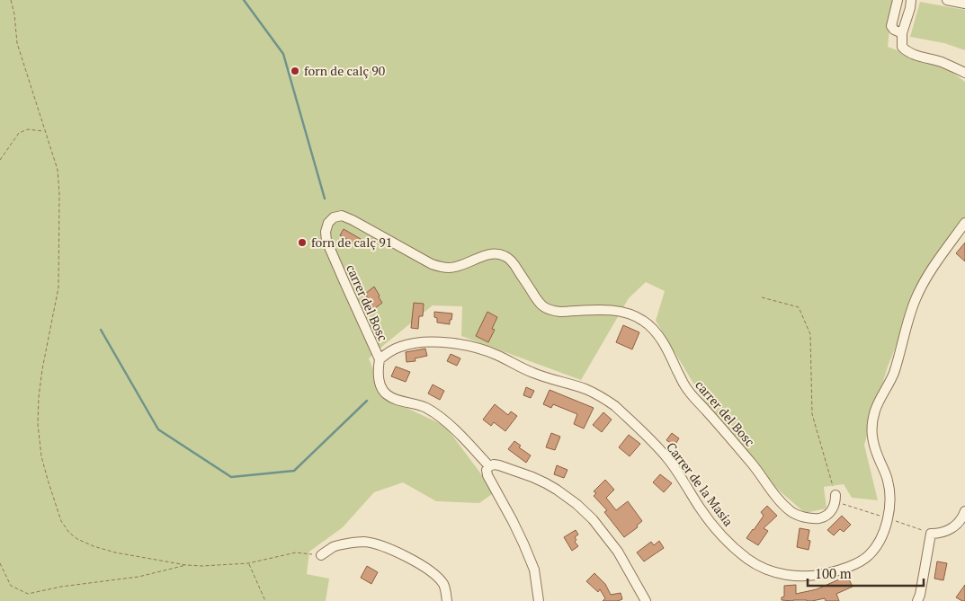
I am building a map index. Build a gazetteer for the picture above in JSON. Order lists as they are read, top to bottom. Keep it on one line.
{"streets":{"street":["carrer del Bosc","Carrer de la Masia"]},"crossings":[["carrer del Bosc","Carrer de la Masia"]],"places":["forn de calç 90","forn de calç 91"],"scale_bar":"100 m"}
